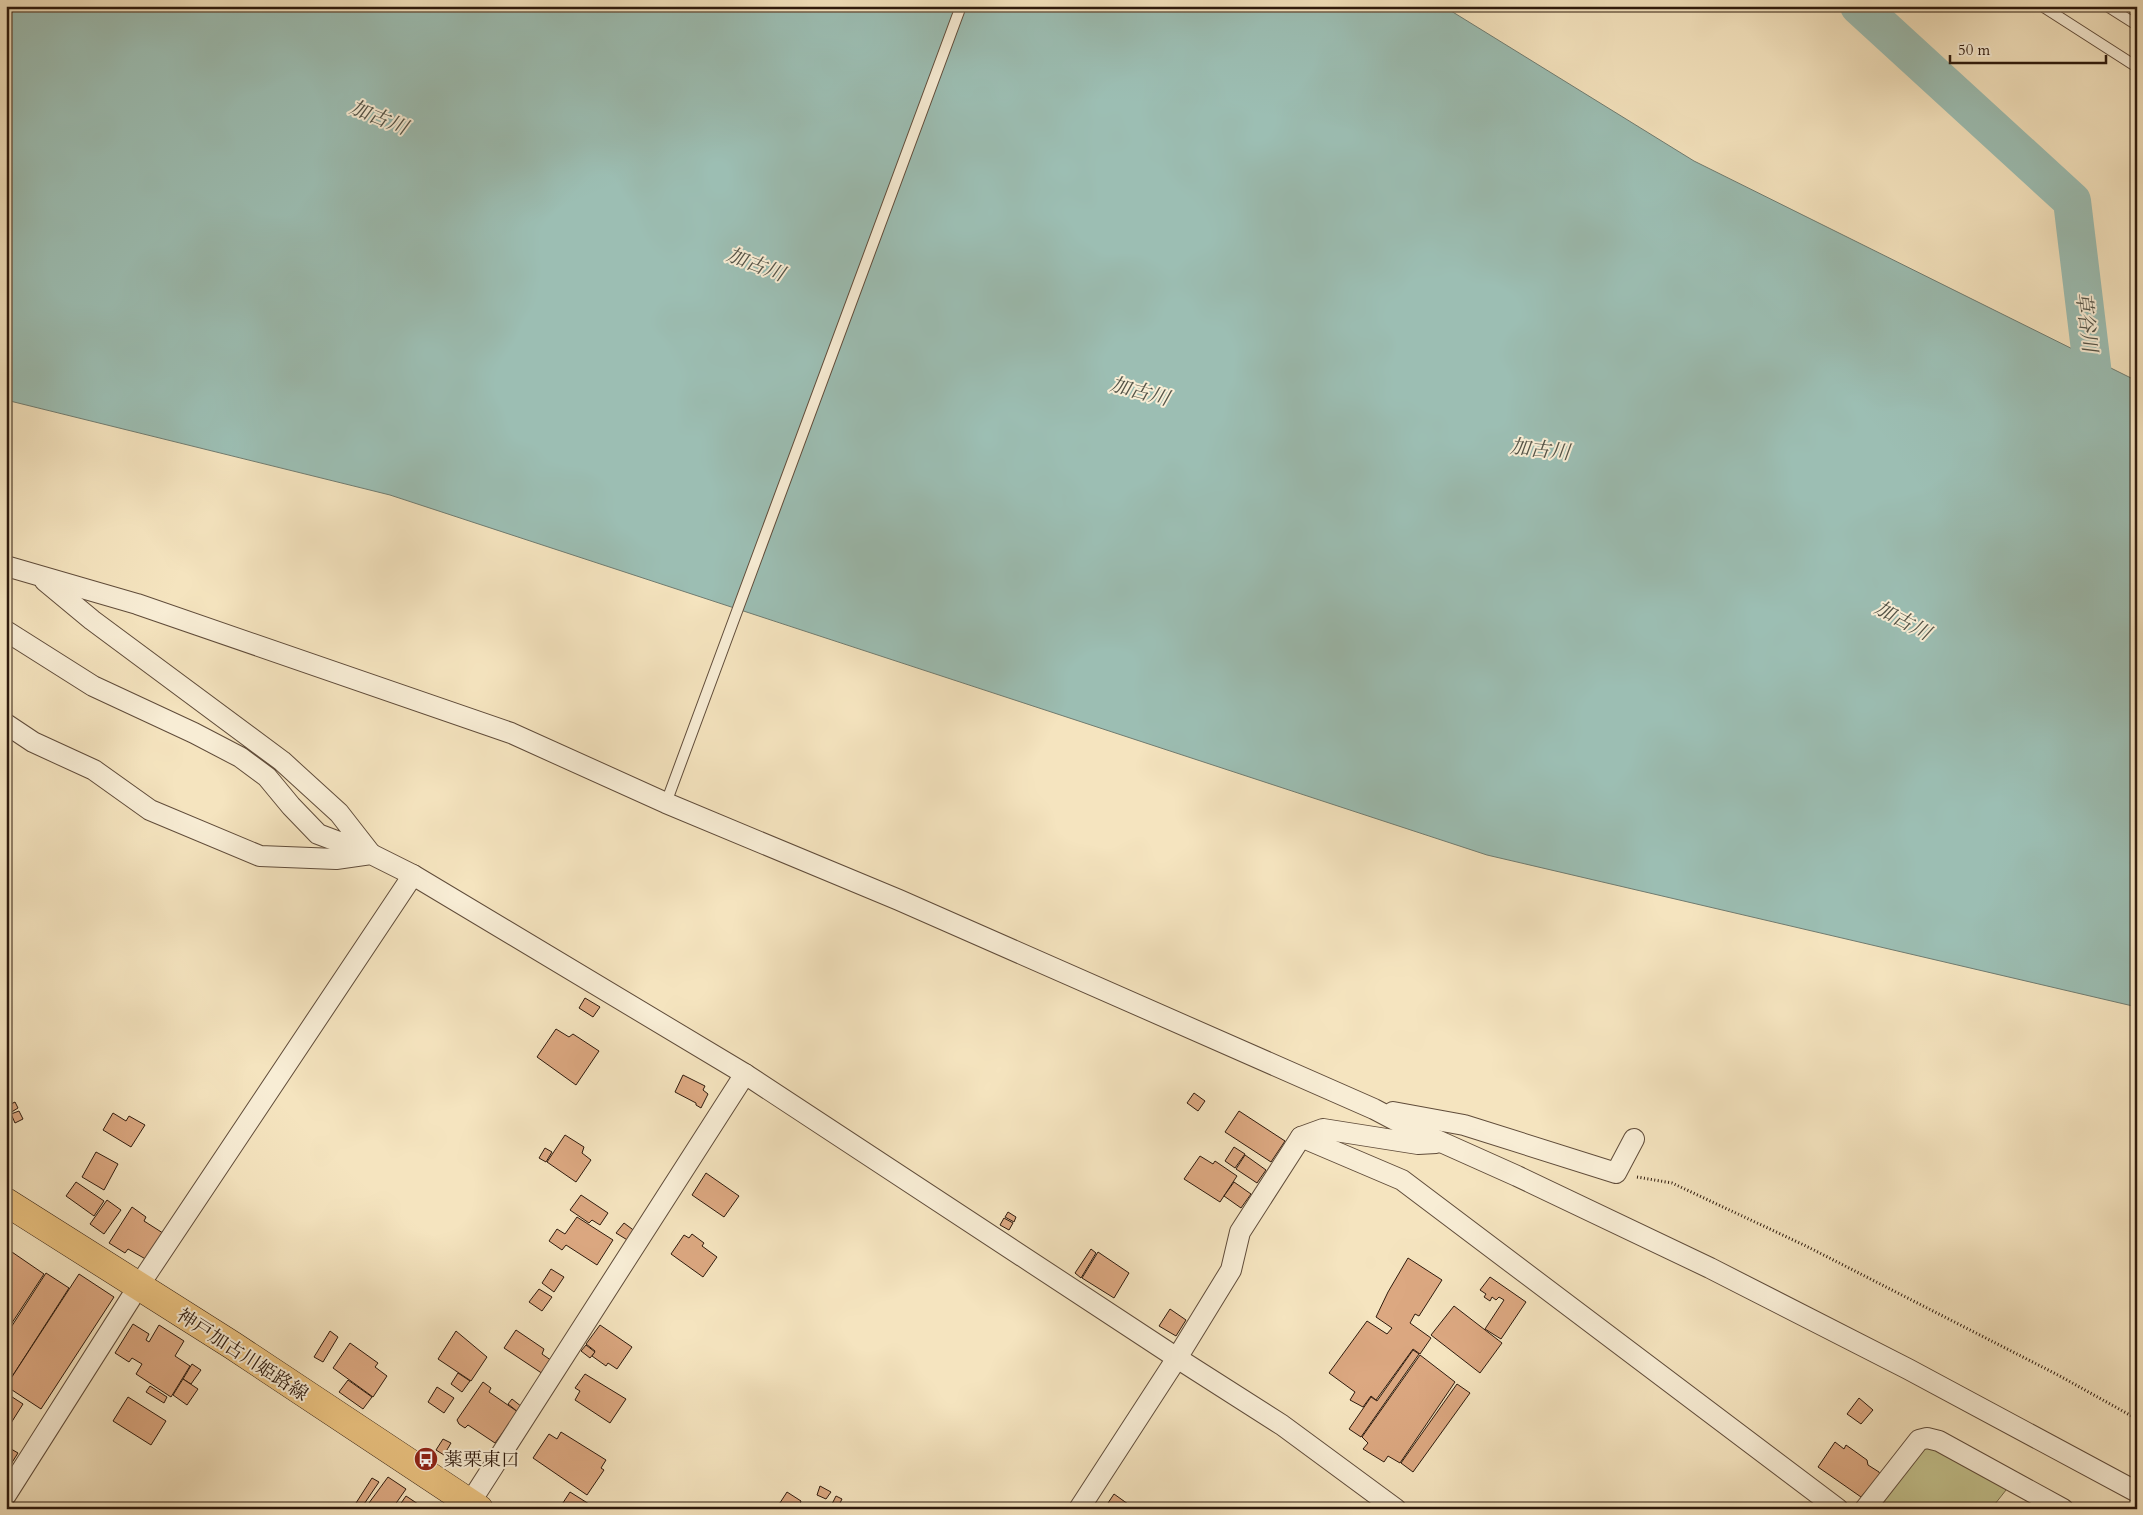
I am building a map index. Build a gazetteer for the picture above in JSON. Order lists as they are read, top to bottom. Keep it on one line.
{"streets":{"main road":["神戸加古川姫路線"]},"water":["加古川","草谷川"],"places":{"bus stop":["薬栗東口"]},"scale_bar":"50 m"}
